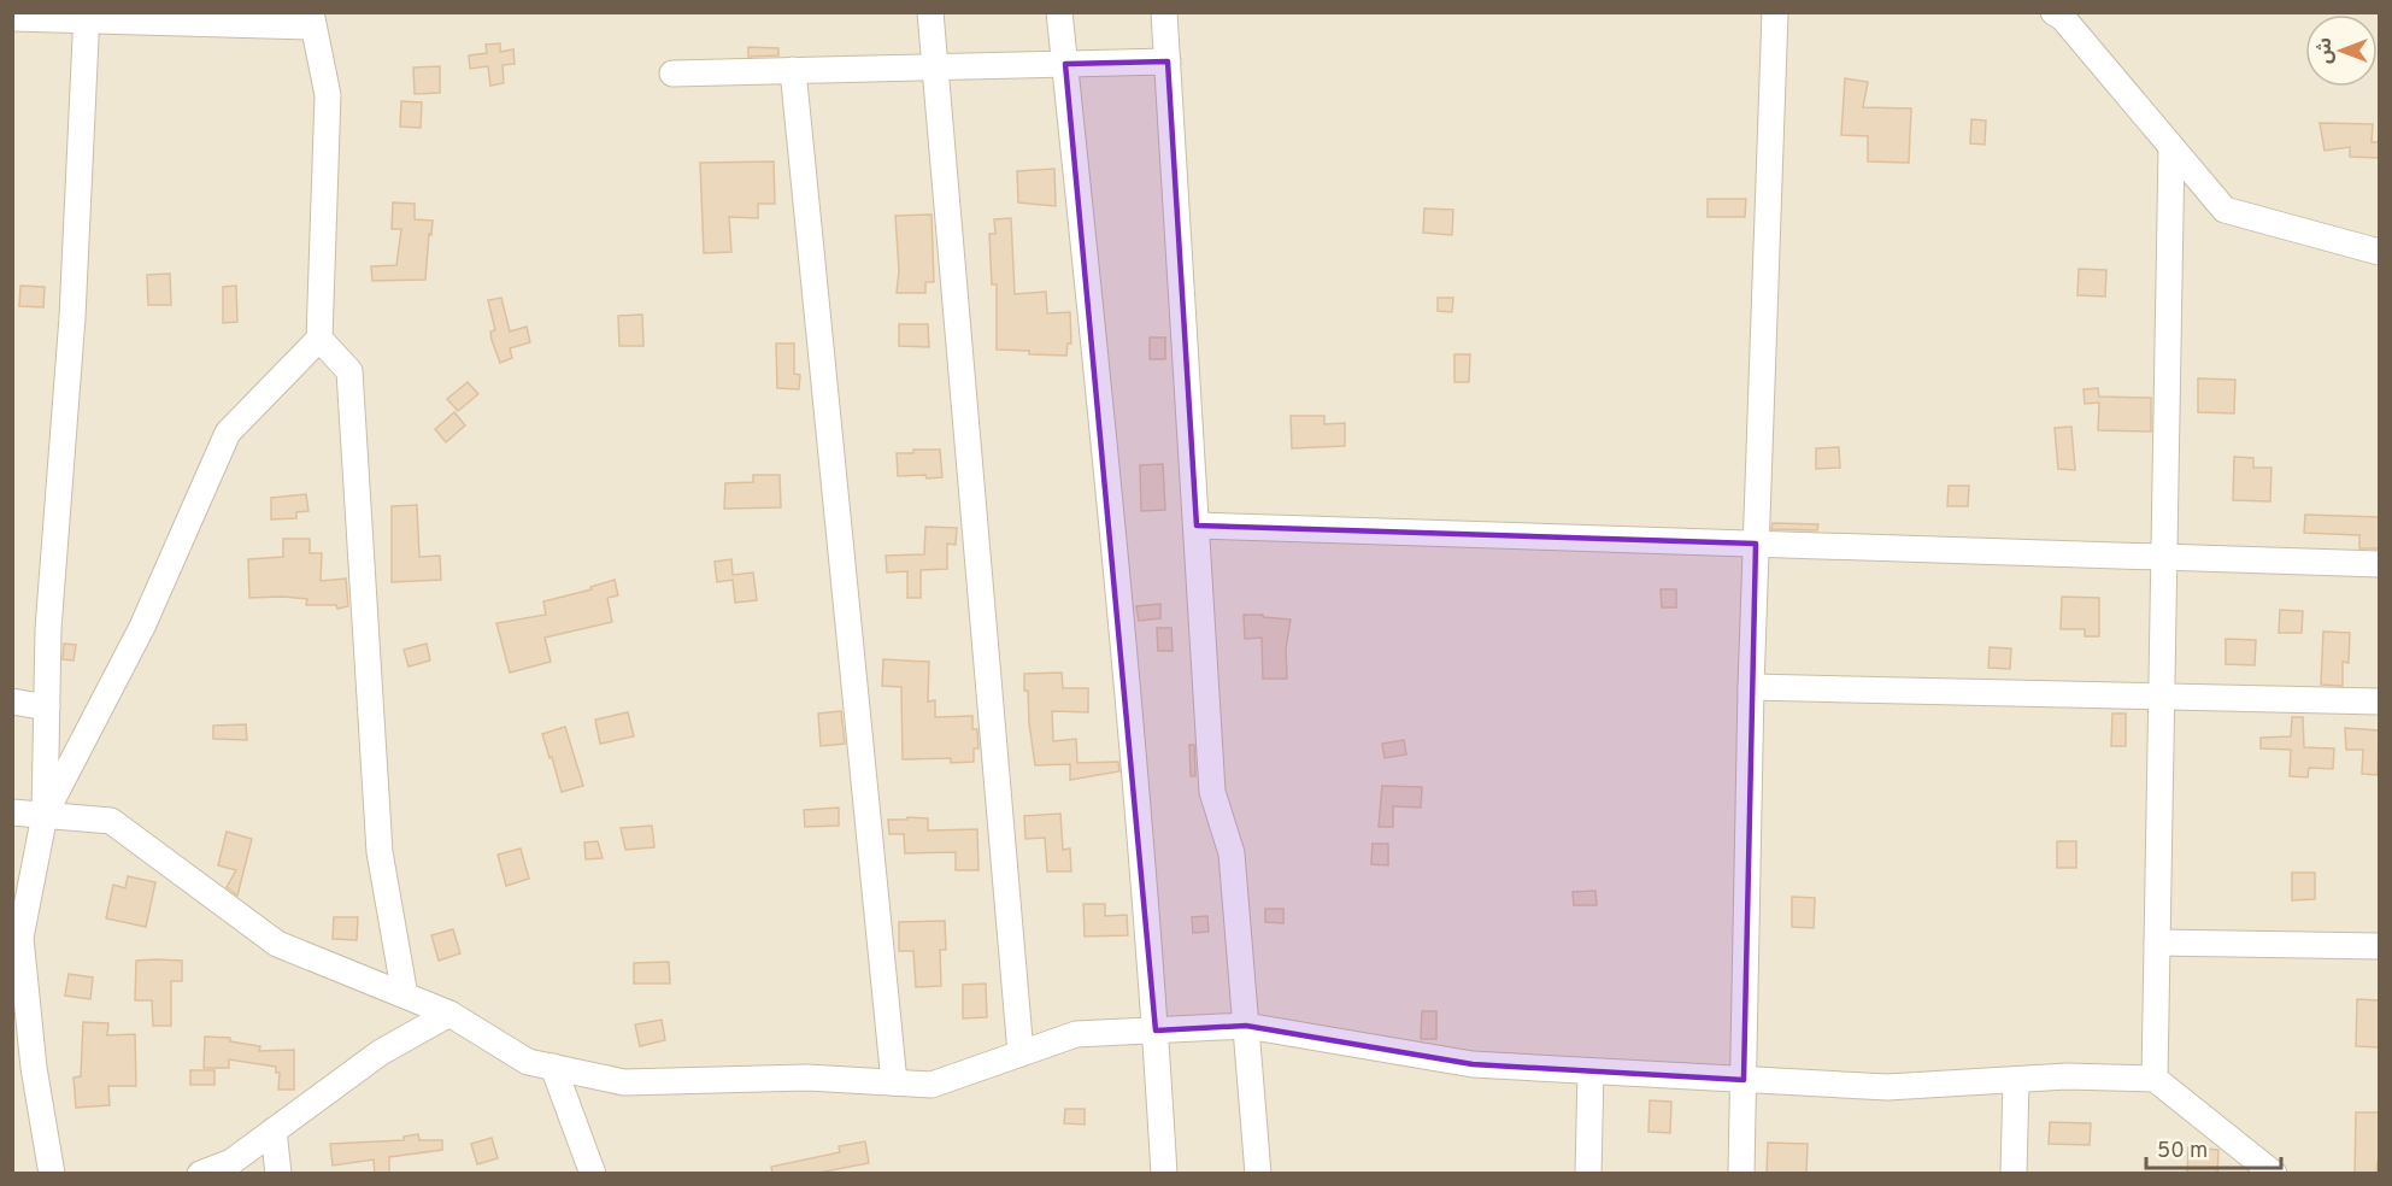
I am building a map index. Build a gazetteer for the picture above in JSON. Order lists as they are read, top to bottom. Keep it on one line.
{"scale_bar":"50 m","north":"left"}
